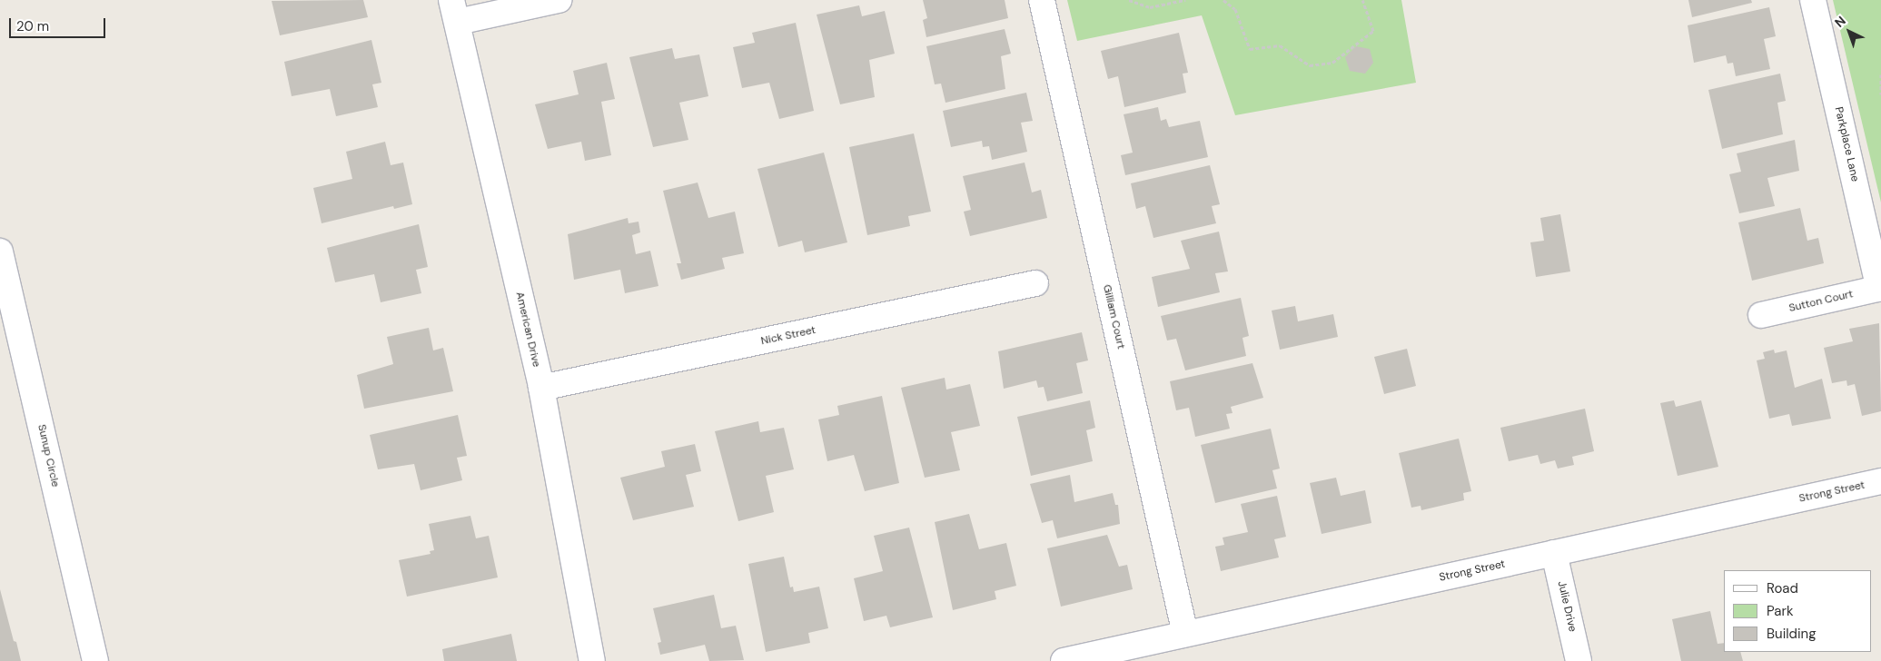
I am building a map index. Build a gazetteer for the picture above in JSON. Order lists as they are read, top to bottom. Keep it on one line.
{"streets":{"street":["Parkplace Lane","Sutton Court","Gilliam Court","American Drive","Nick Street","Sunup Circle","Strong Street","Julie Drive"]},"crossings":[["Parkplace Lane","Sutton Court"],["Gilliam Court","Strong Street"],["American Drive","Nick Street"],["Strong Street","Julie Drive"]],"legend":["Road","Park","Building"],"scale_bar":"20 m","north":"top left"}
